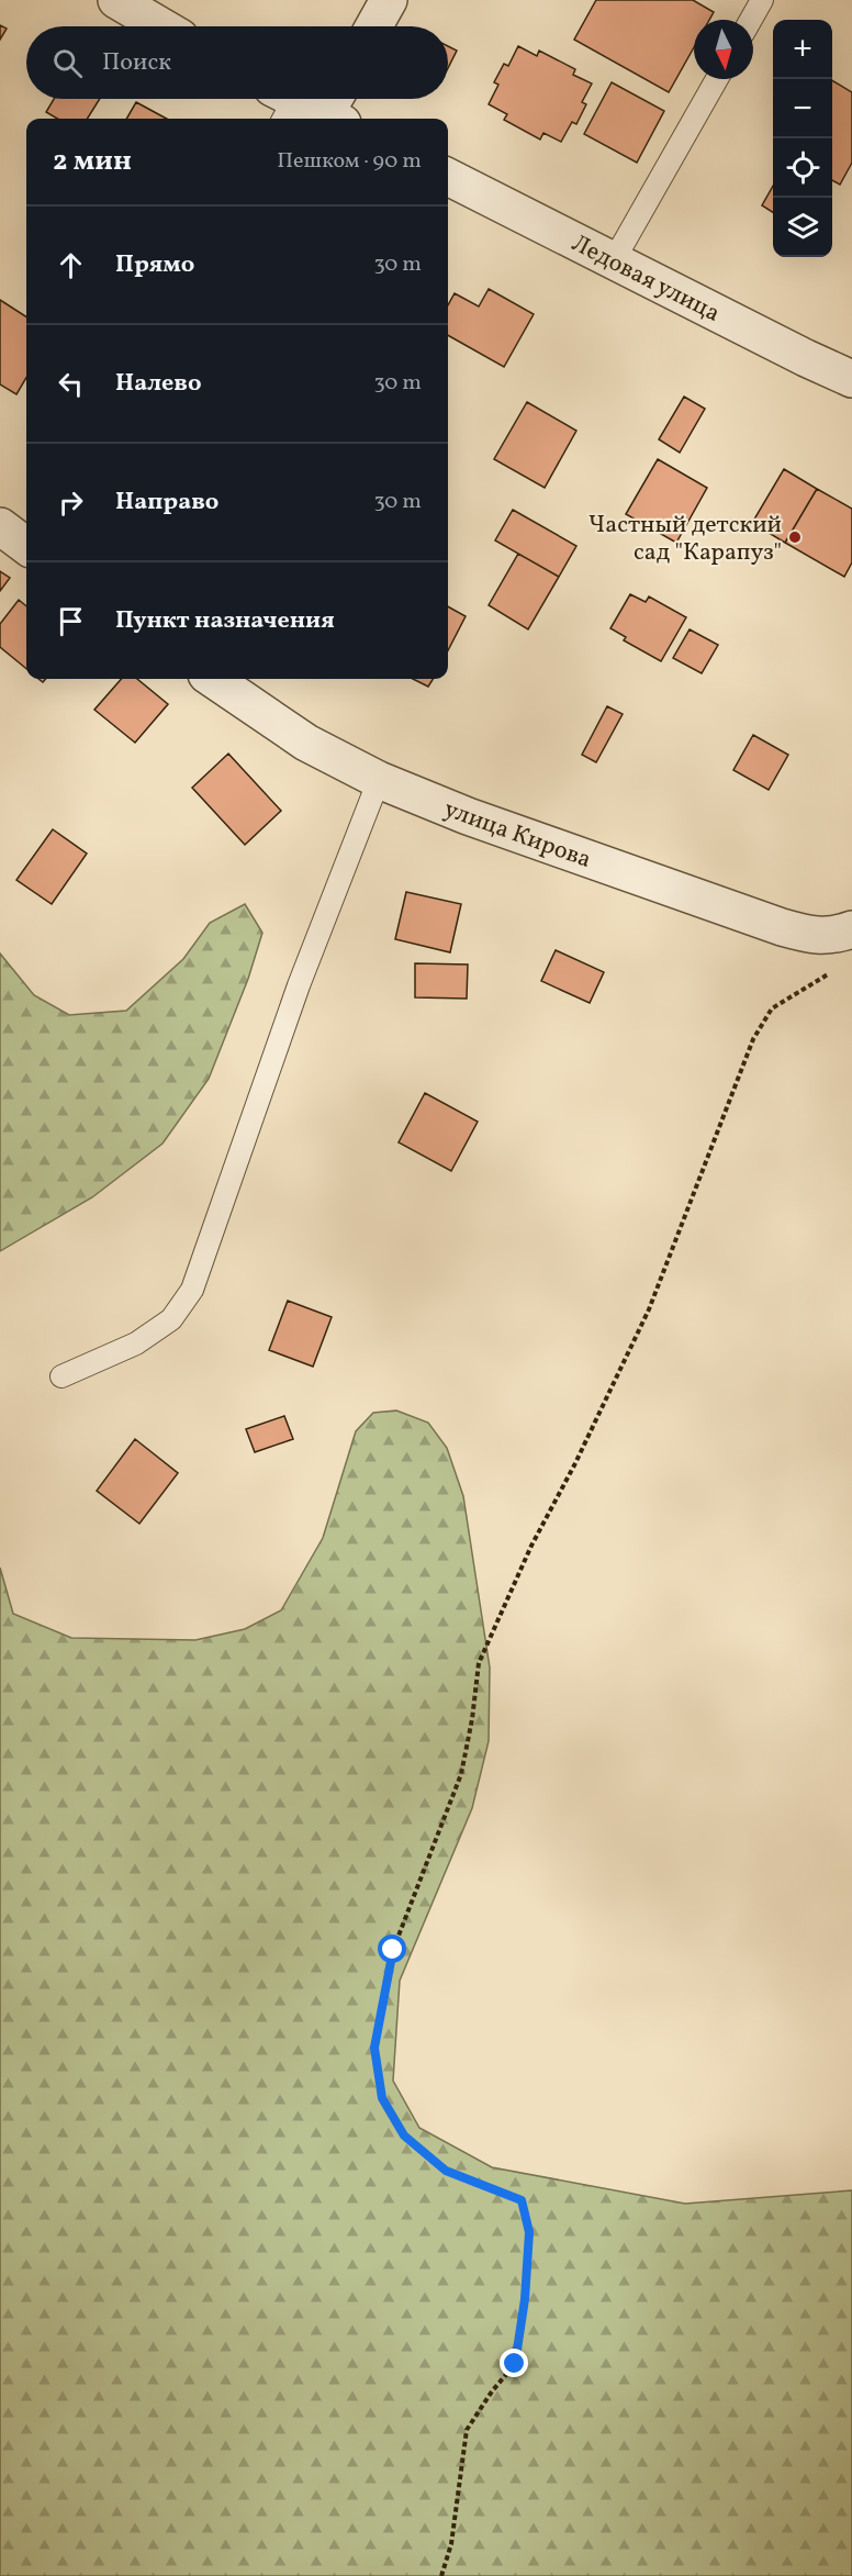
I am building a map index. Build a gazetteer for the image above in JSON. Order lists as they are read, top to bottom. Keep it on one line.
{"streets":{"street":["Ледовая улица","улица Кирова"]},"places":["Частный детский сад \"Карапуз\""],"north":"bottom","page":{"map_buttons":["+","−"],"search":"Поиск","heading":["2 мин","Пешком · 90 m"],"list":[["Прямо","30 m"],["Налево","30 m"],["Направо","30 m"],"Пункт назначения"]}}
